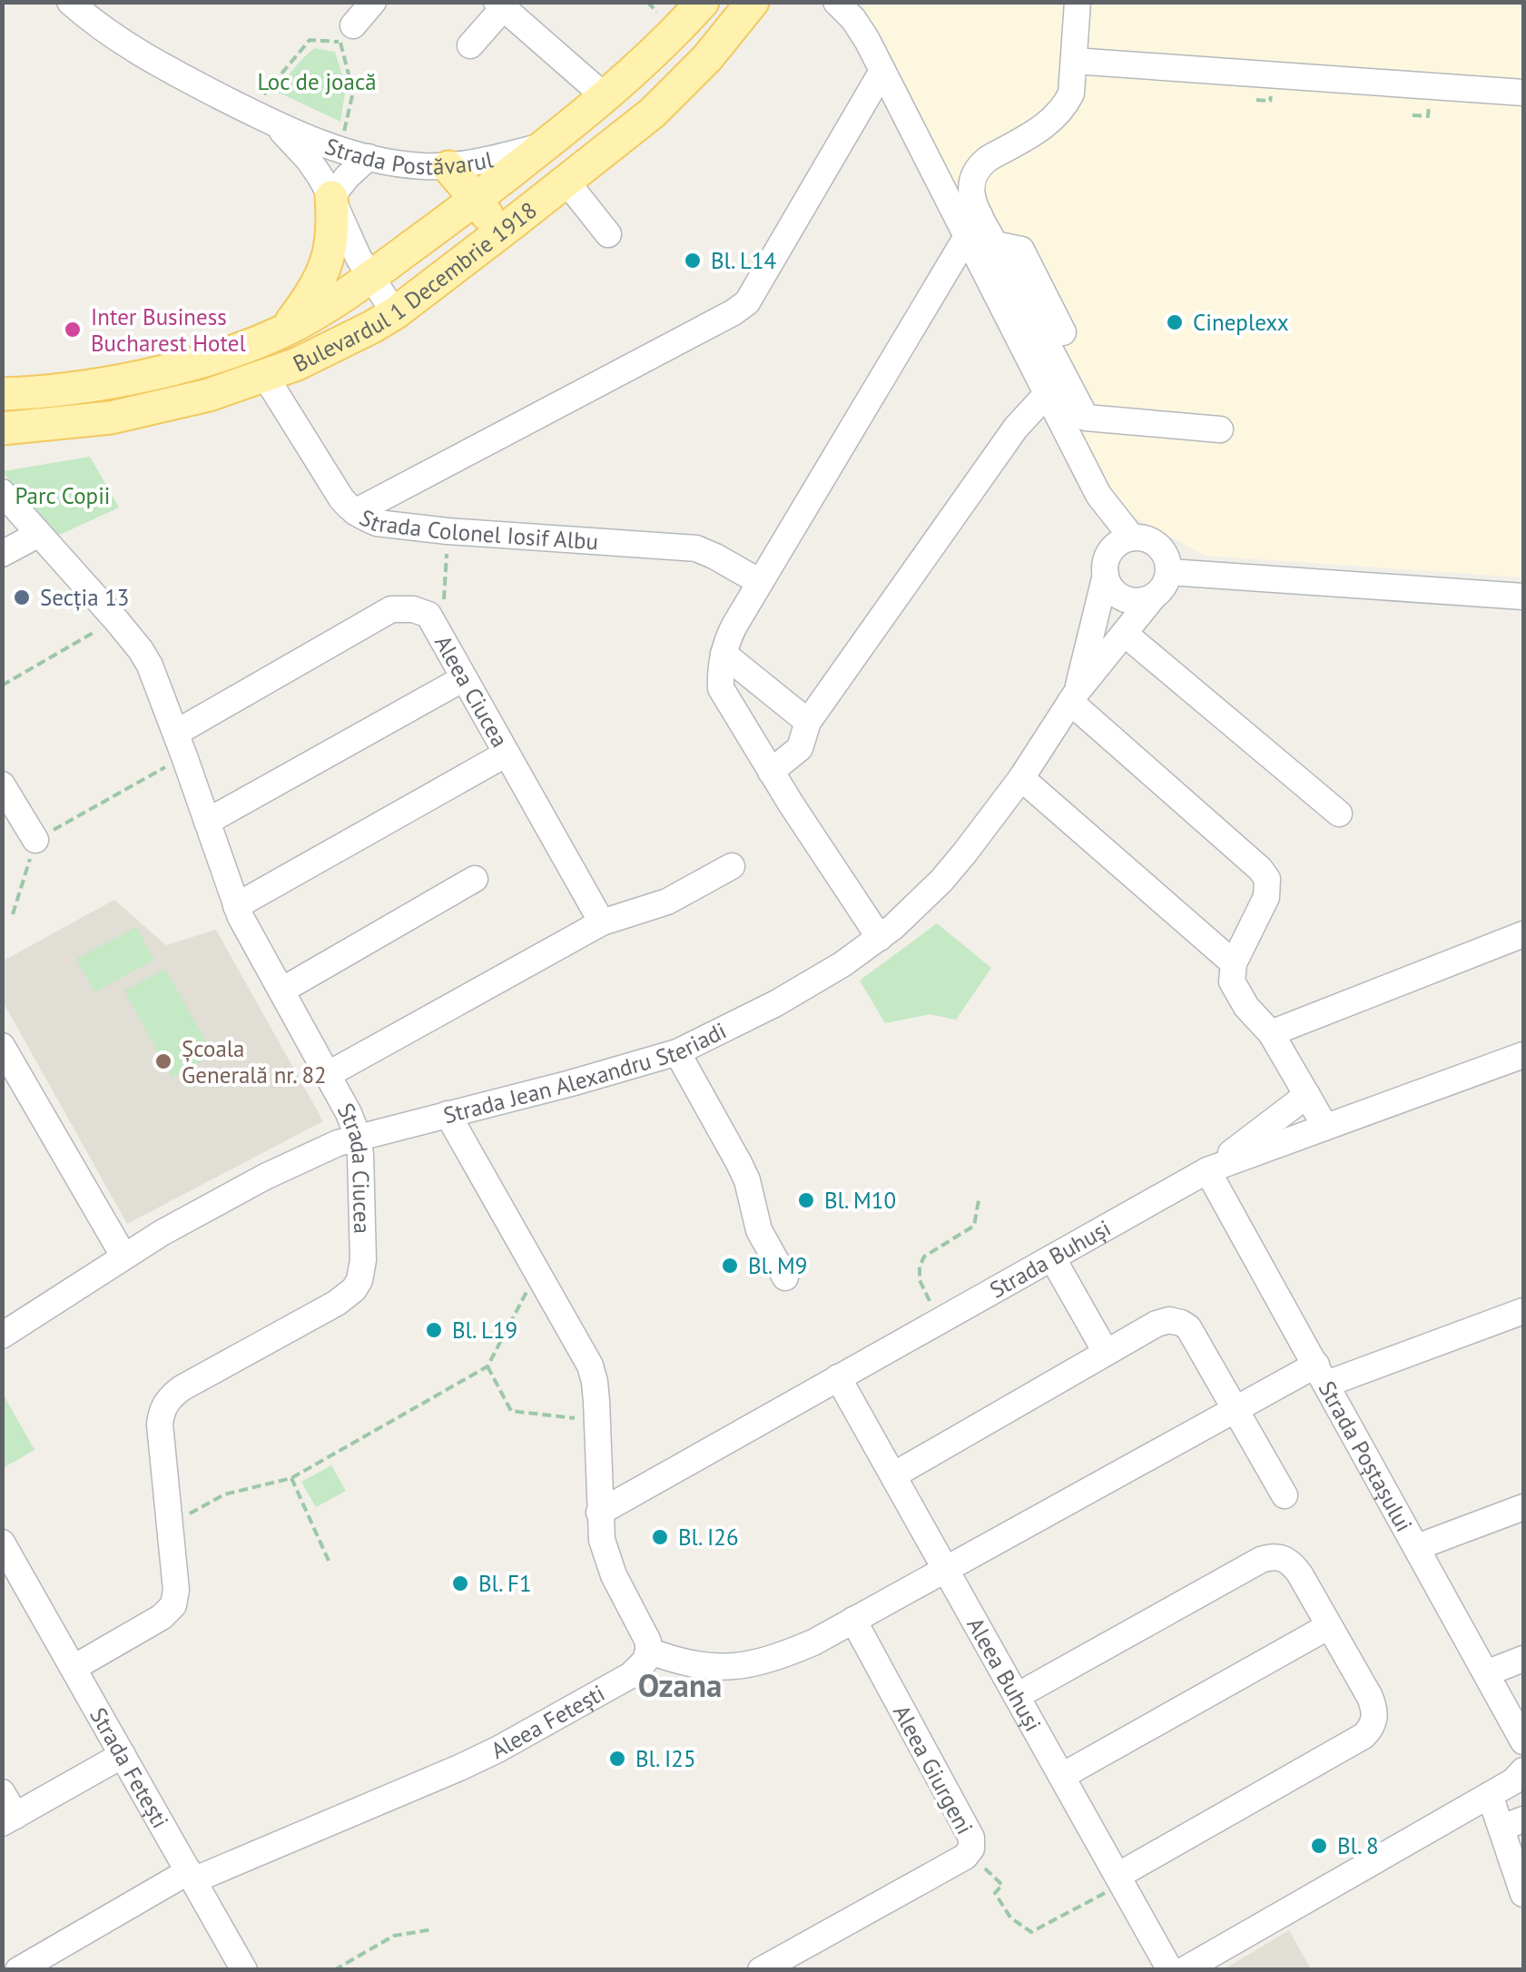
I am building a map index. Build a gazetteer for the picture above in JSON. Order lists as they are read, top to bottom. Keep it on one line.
{"streets":{"main road":["Bulevardul 1 Decembrie 1918"],"street":["Strada Postăvarul","Strada Colonel Iosif Albu","Aleea Ciucea","Strada Jean Alexandru Steriadi","Strada Ciucea","Strada Buhuși","Strada Poștașului","Aleea Buhuși","Aleea Fetești","Strada Fetești","Aleea Giurgeni"]},"crossings":[["Strada Postăvarul","Bulevardul 1 Decembrie 1918"],["Bulevardul 1 Decembrie 1918","Strada Colonel Iosif Albu"],["Aleea Ciucea","Strada Ciucea"],["Strada Jean Alexandru Steriadi","Strada Ciucea"],["Strada Ciucea","Strada Fetești"],["Strada Buhuși","Strada Poștașului"],["Strada Buhuși","Aleea Buhuși"],["Aleea Fetești","Strada Fetești"]],"districts":["Ozana"],"parks":["Loc de joacă","Parc Copii"],"places":["Bl. L14","Cineplexx","Inter Business Bucharest Hotel","Secția 13","Școala Generală nr. 82","Bl. M10","Bl. M9","Bl. L19","Bl. I26","Bl. F1","Bl. I25","Bl. 8"]}
